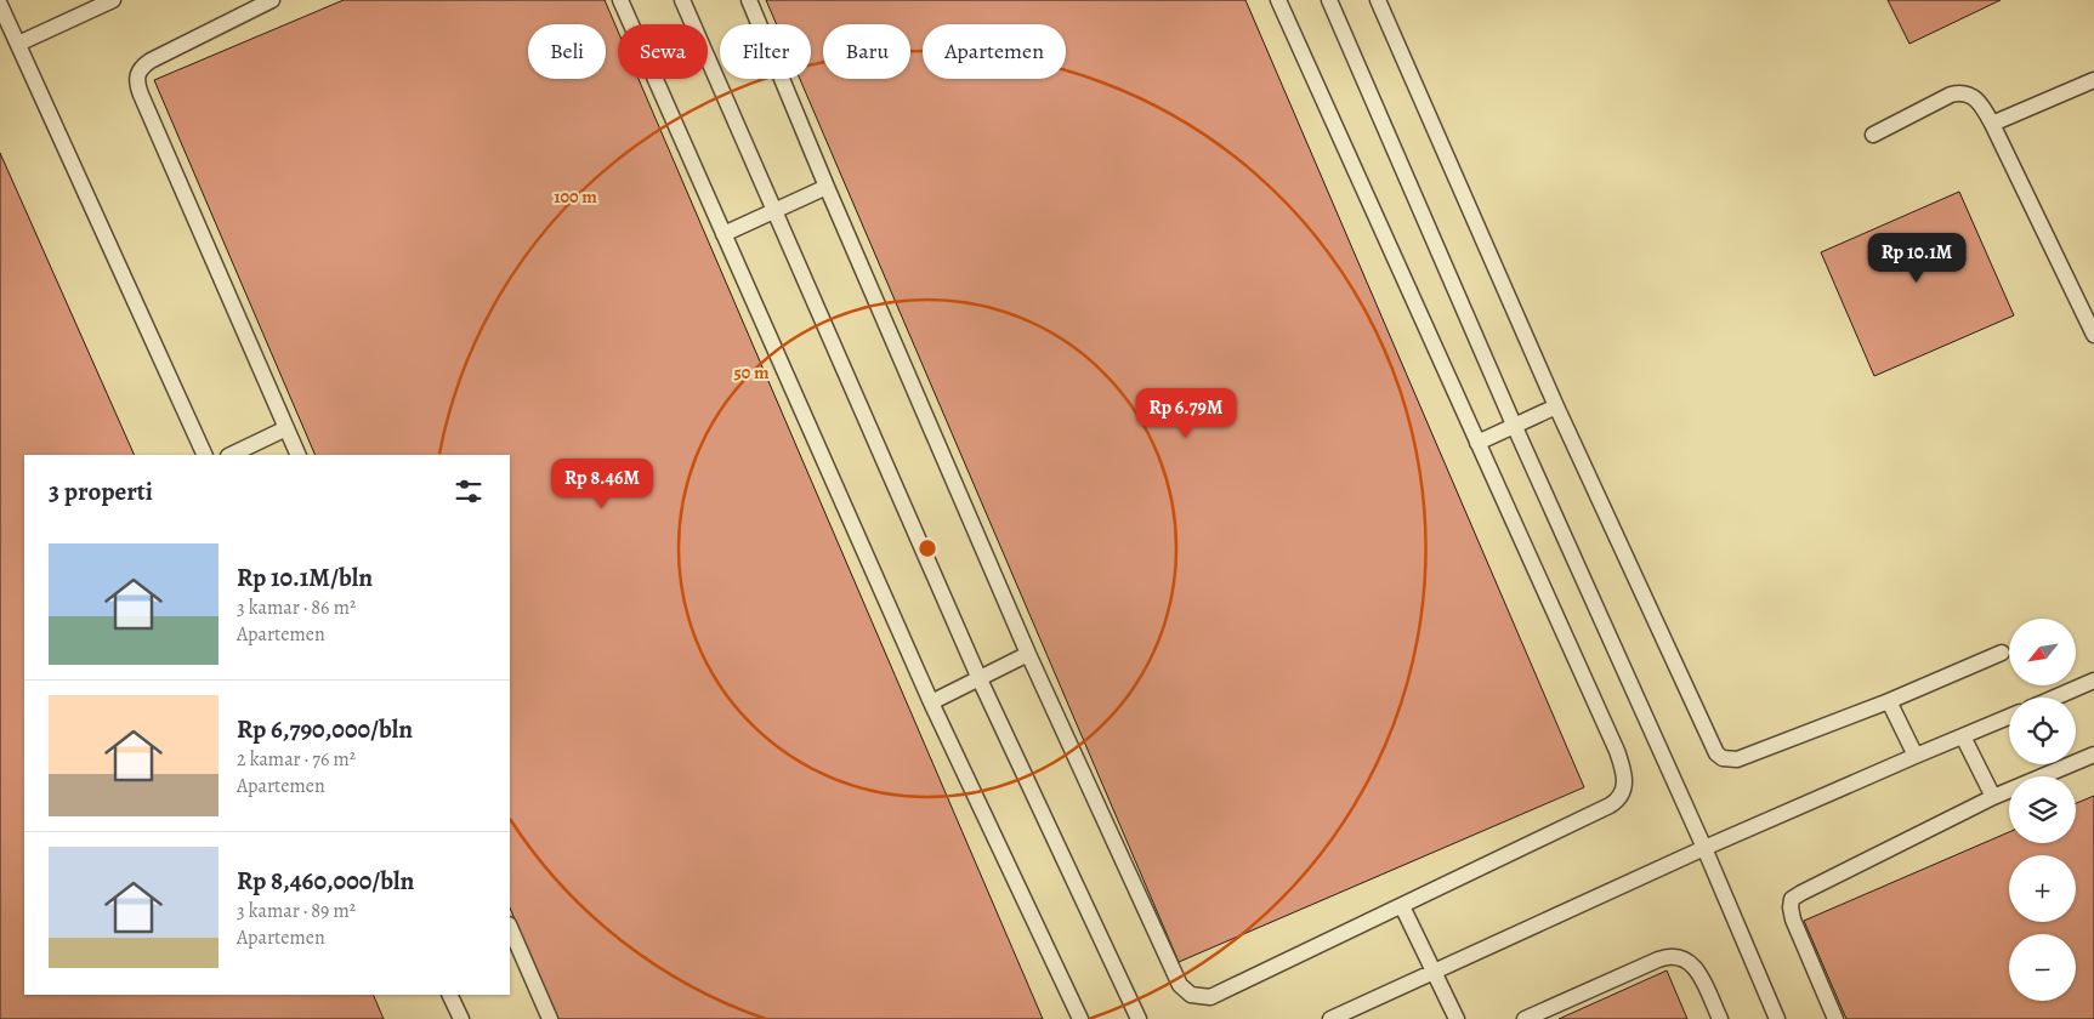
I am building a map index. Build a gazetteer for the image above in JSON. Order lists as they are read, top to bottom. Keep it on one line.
{"north":"bottom left","page":{"chip":["Beli","Sewa","Filter","Baru","Apartemen"],"price":["Rp 10.1M","Rp 6.79M","Rp 8.46M"],"heading":"3 properti","list":[{"name":"Rp 10.1M/bln","note":"3 kamar · 86 m² · Apartemen"},{"name":"Rp 6,790,000/bln","note":"2 kamar · 76 m² · Apartemen"},{"name":"Rp 8,460,000/bln","note":"3 kamar · 89 m² · Apartemen"}],"map_buttons":["+","−"]},"rings":["100 m","50 m"]}
